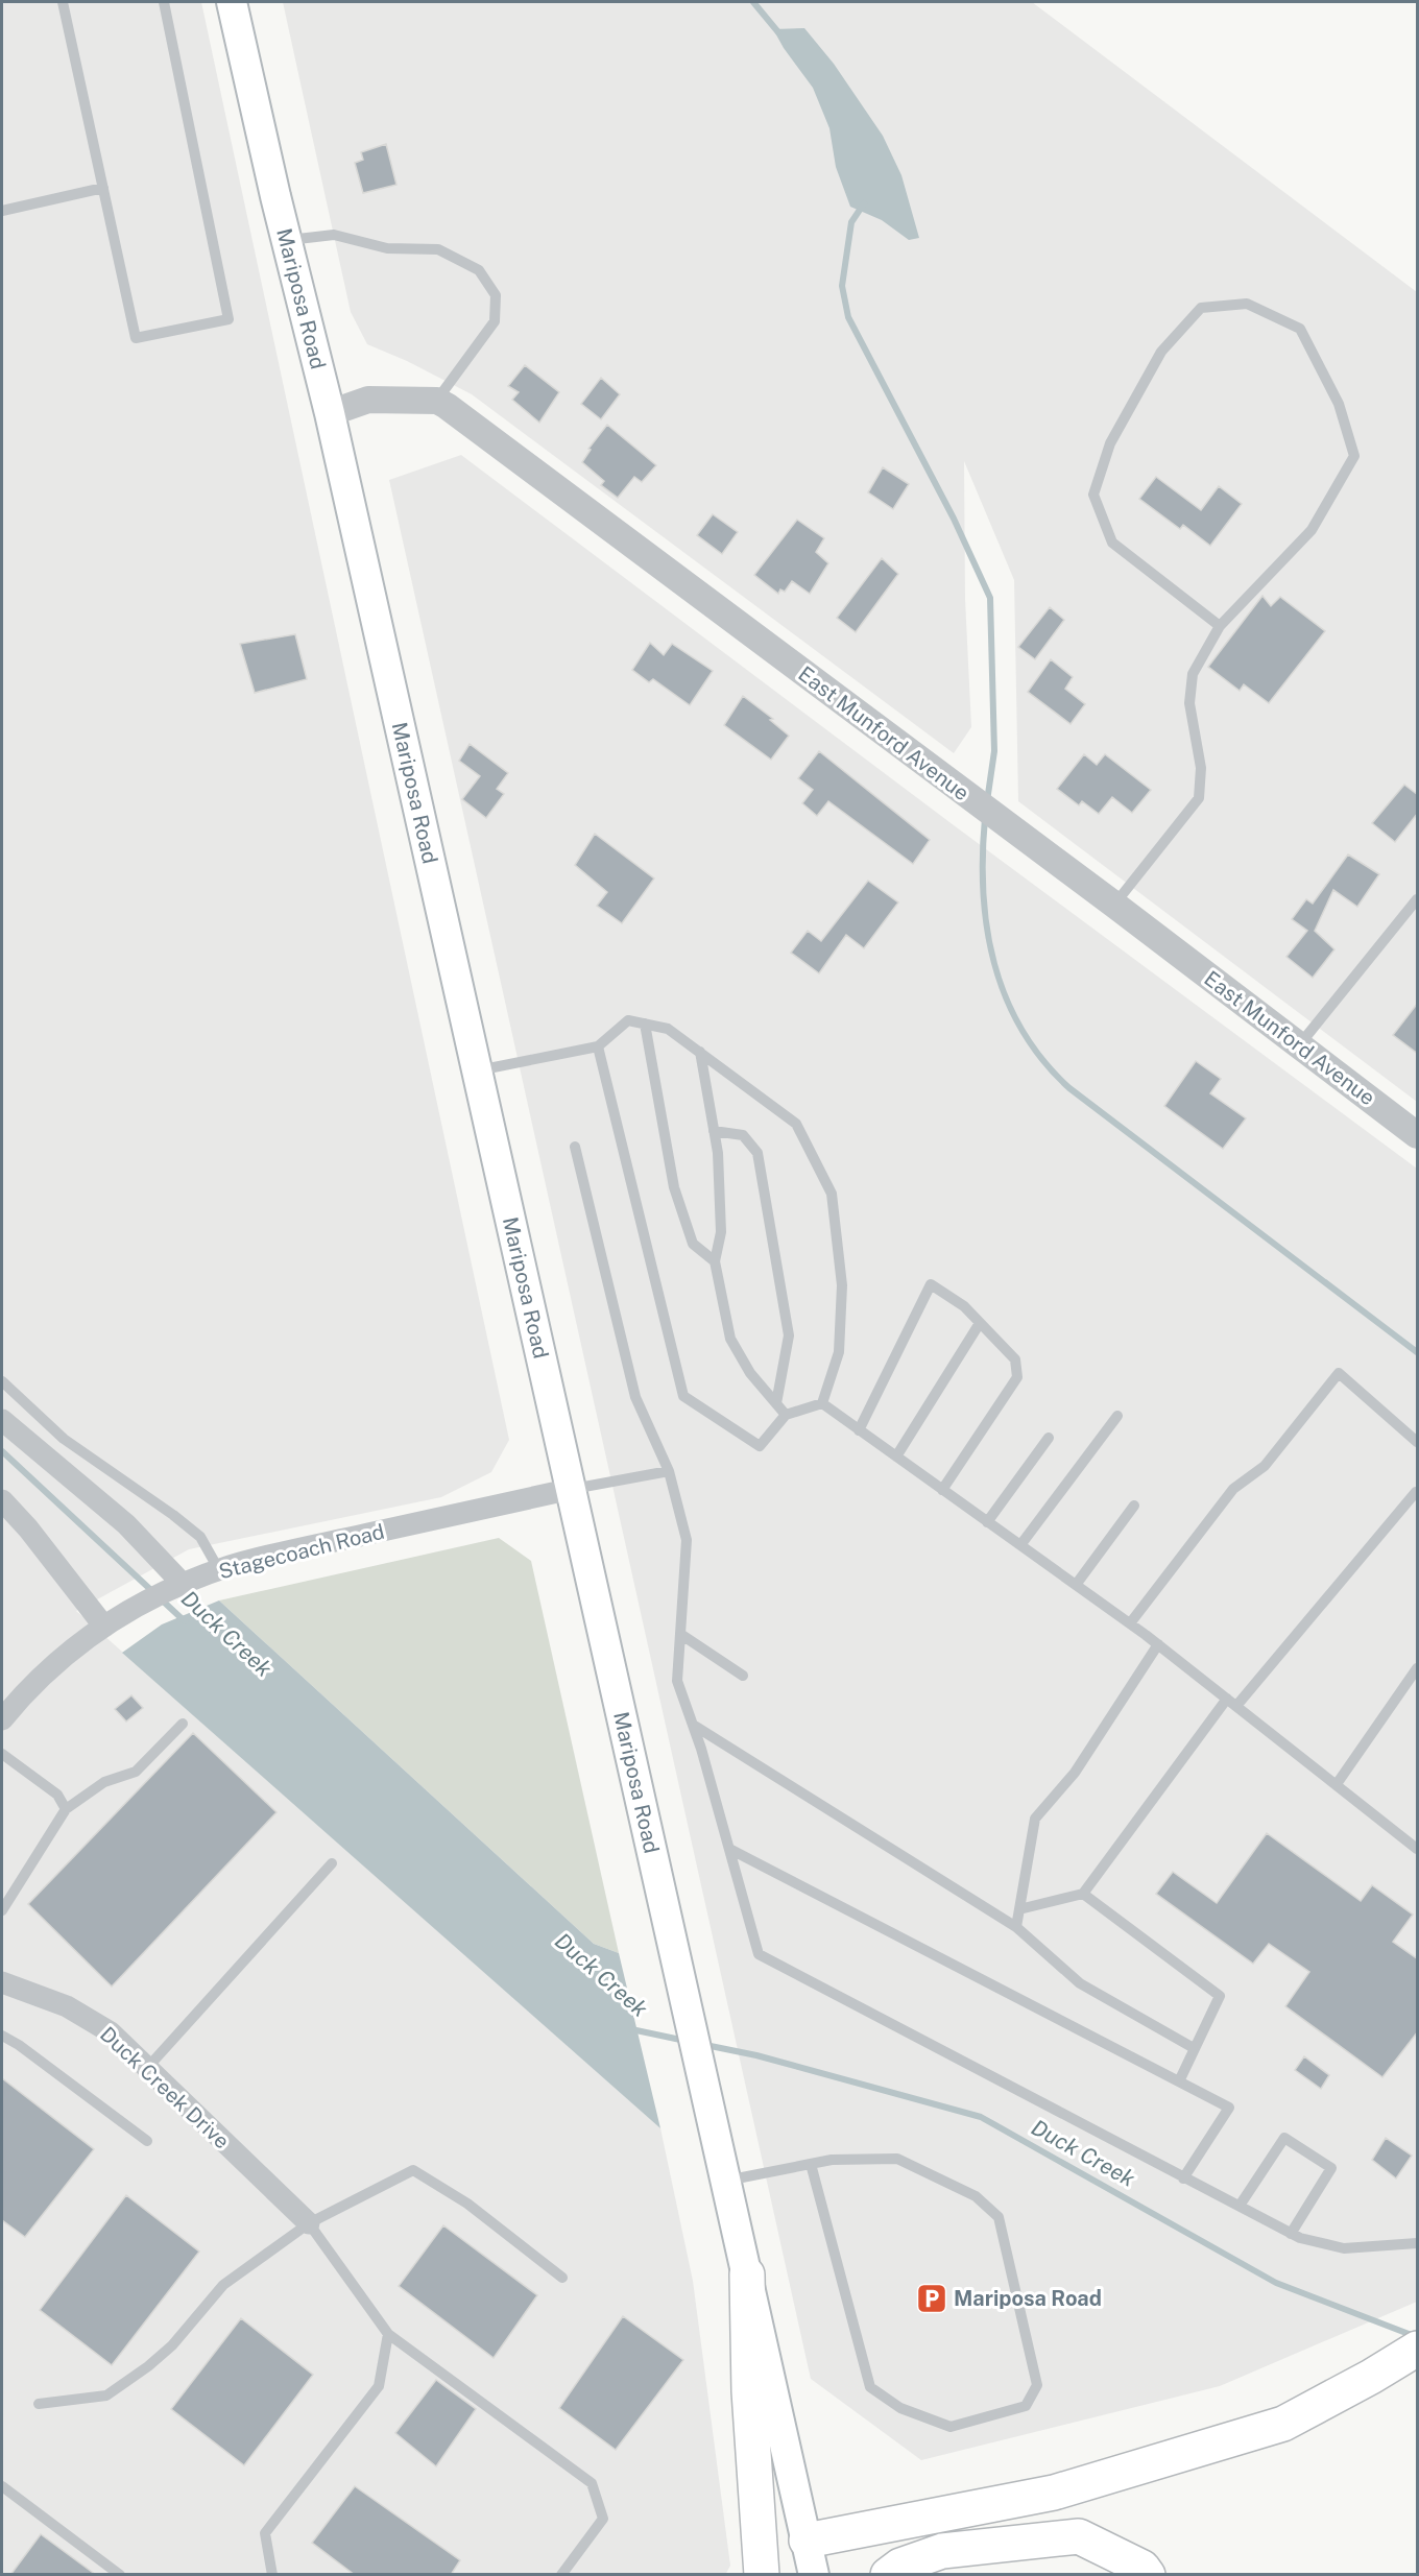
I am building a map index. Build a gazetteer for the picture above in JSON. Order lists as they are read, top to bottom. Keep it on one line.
{"streets":{"main road":["Mariposa Road"],"street":["East Munford Avenue","Stagecoach Road","Duck Creek Drive"]},"crossings":[["Mariposa Road","Stagecoach Road"]],"water":["Duck Creek"],"places":{"parking":["Mariposa Road"]}}
